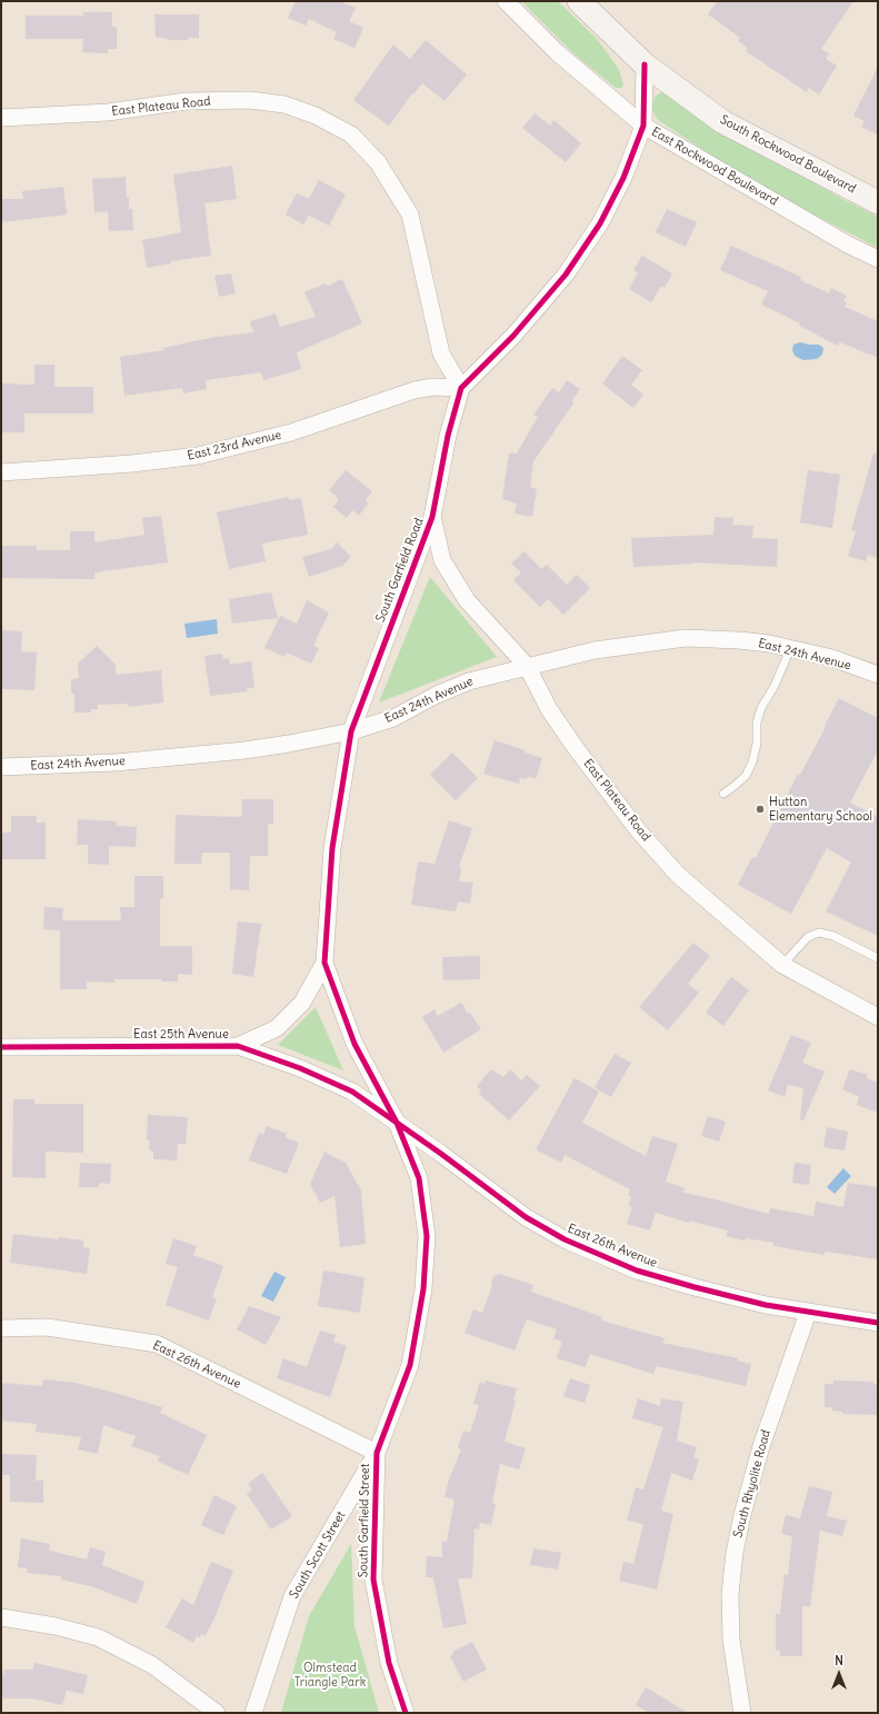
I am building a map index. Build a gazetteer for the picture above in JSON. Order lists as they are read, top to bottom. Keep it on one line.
{"streets":{"street":["East Plateau Road","South Rockwood Boulevard","East Rockwood Boulevard","East 23rd Avenue","South Garfield Road","East 24th Avenue","East 25th Avenue","East 26th Avenue","South Rhyolite Road","South Garfield Street","South Scott Street"]},"crossings":[["East Plateau Road","East 23rd Avenue"],["East Plateau Road","South Garfield Road"],["East Plateau Road","East 24th Avenue"],["South Rockwood Boulevard","South Garfield Road"],["East Rockwood Boulevard","South Garfield Road"],["East 23rd Avenue","South Garfield Road"],["South Garfield Road","East 24th Avenue"],["South Garfield Road","East 25th Avenue"],["South Garfield Road","East 26th Avenue"],["South Garfield Road","South Garfield Street"],["East 25th Avenue","East 26th Avenue"],["East 25th Avenue","South Garfield Street"],["East 26th Avenue","South Rhyolite Road"],["East 26th Avenue","South Garfield Street"],["East 26th Avenue","South Scott Street"],["South Garfield Street","South Scott Street"]],"parks":["Olmstead Triangle Park"],"places":["Hutton Elementary School"],"north":"top"}
